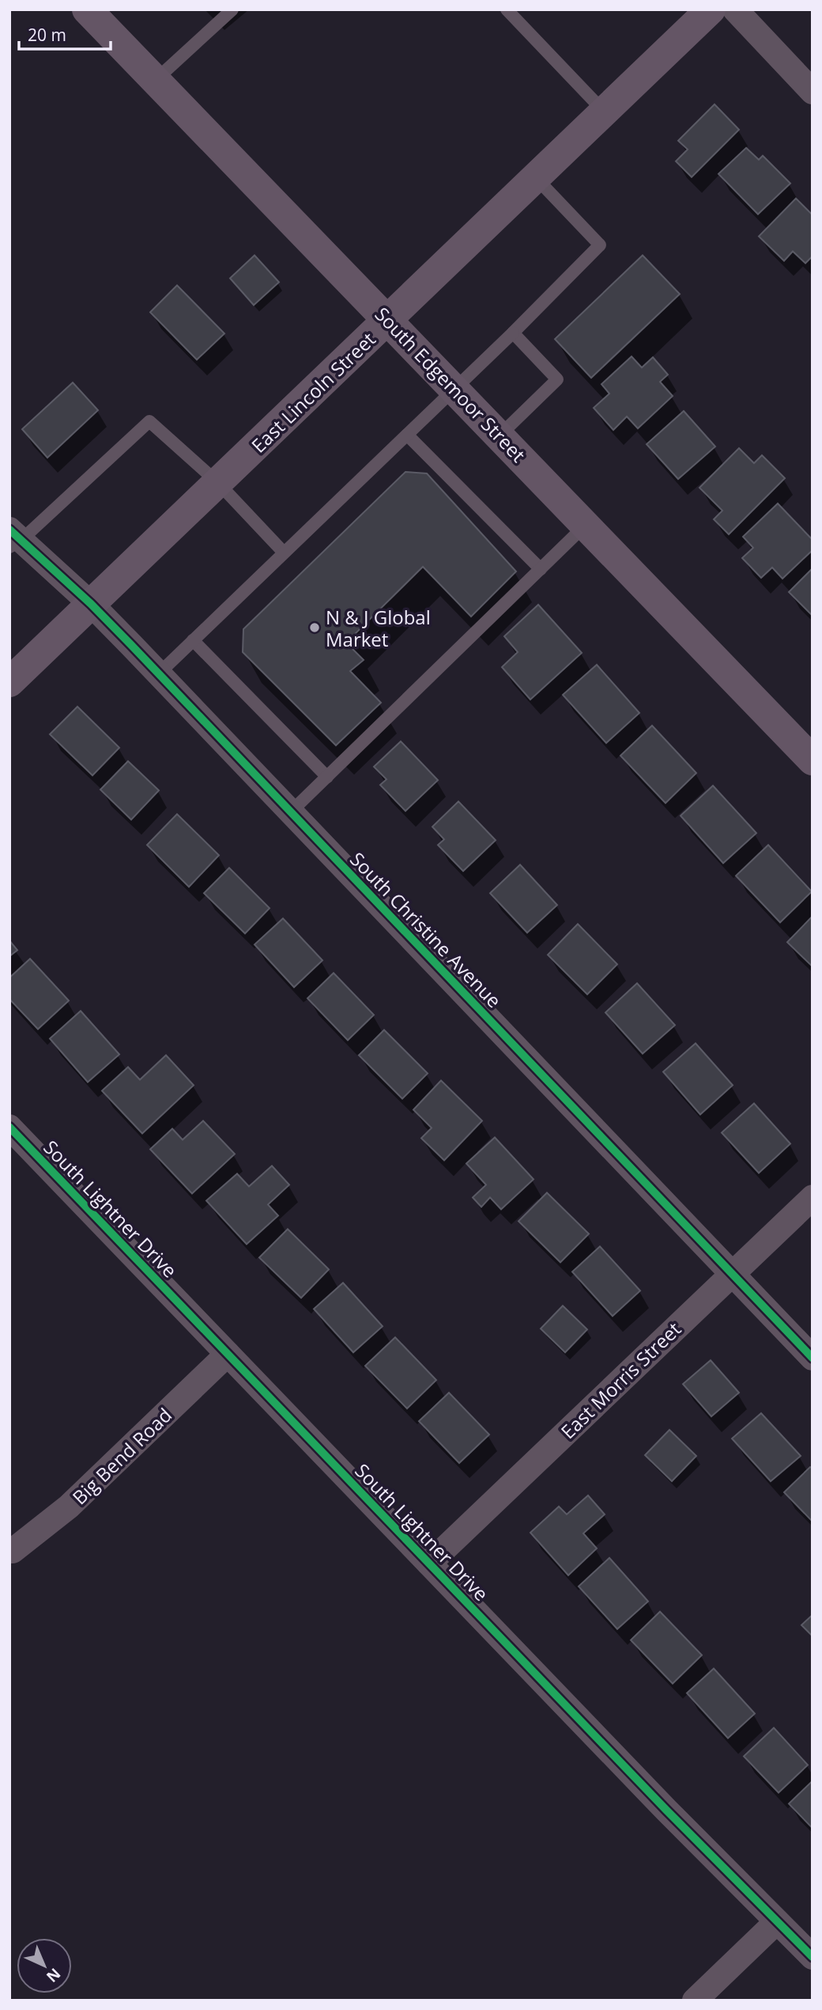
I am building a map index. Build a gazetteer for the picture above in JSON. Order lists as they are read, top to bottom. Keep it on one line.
{"streets":{"street":["South Edgemoor Street","East Lincoln Street","South Christine Avenue","South Lightner Drive","East Morris Street","Big Bend Road"]},"crossings":[["South Edgemoor Street","East Lincoln Street"],["East Lincoln Street","South Christine Avenue"],["South Christine Avenue","East Morris Street"],["South Lightner Drive","East Morris Street"],["South Lightner Drive","Big Bend Road"]],"places":["N & J Global Market"],"scale_bar":"20 m","north":"bottom right"}
